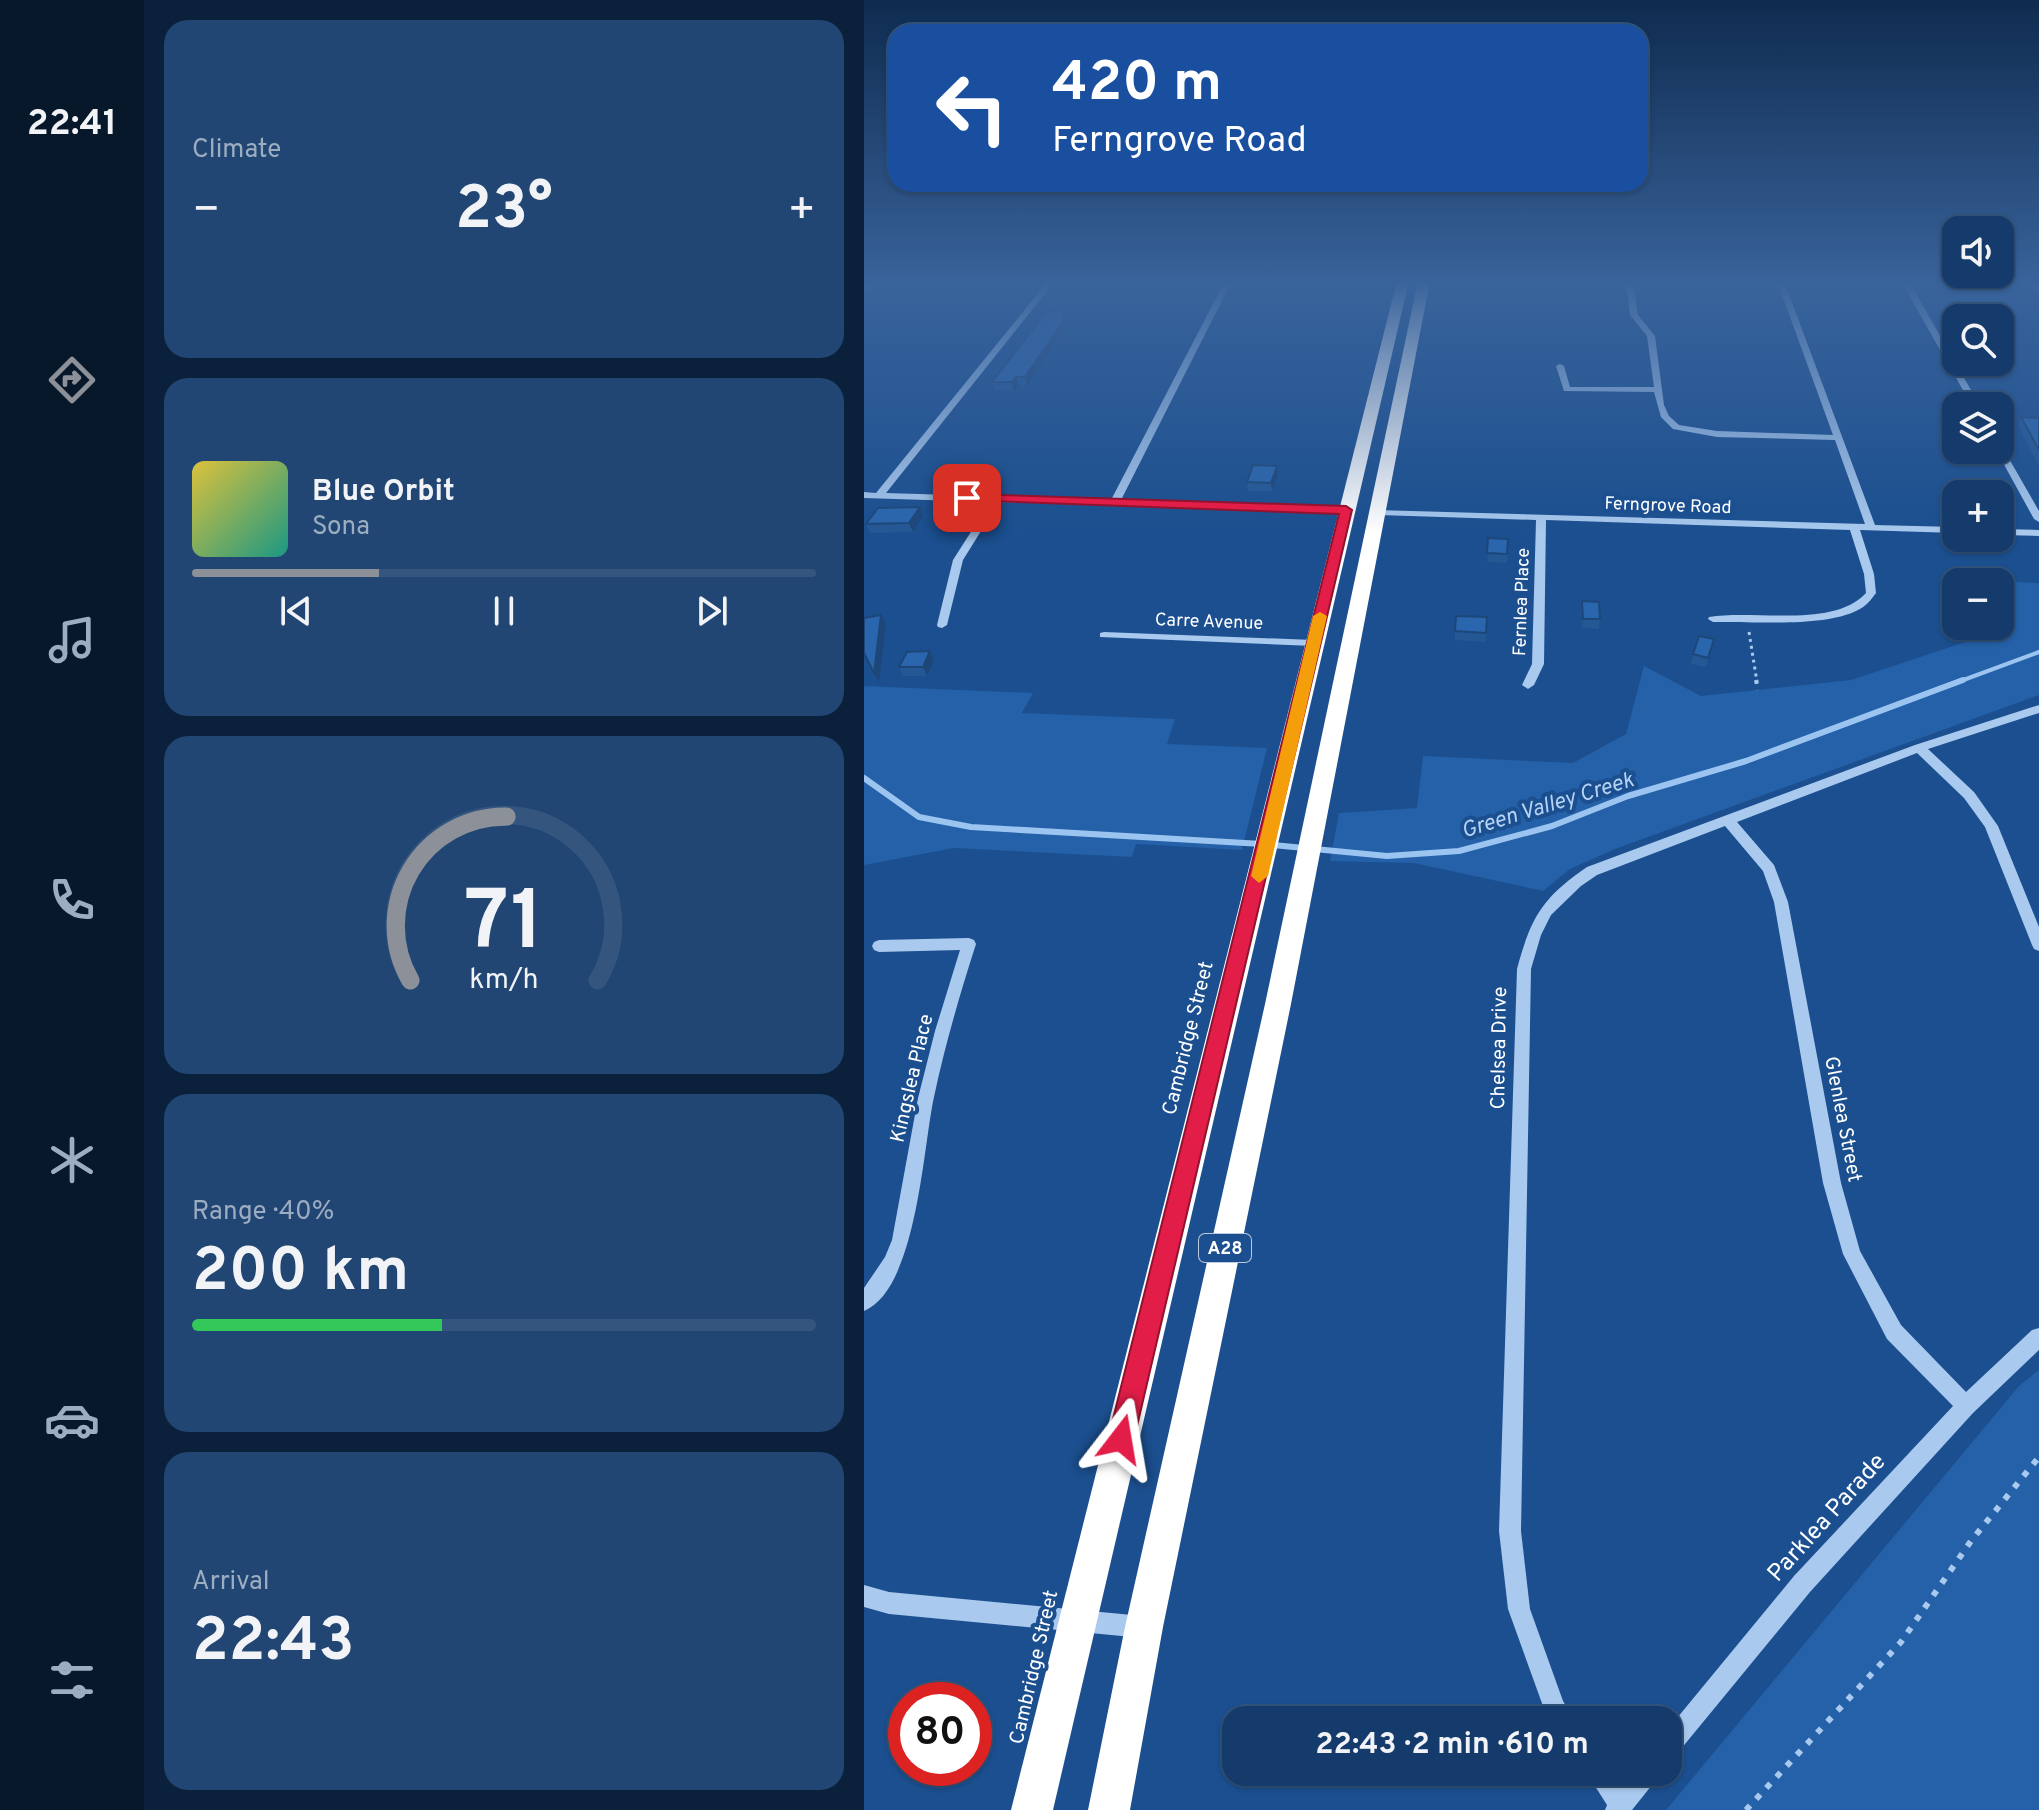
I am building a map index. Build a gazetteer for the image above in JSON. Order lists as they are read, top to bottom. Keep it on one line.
{"streets":{"highway":["Cambridge Street","A28"],"street":["Ferngrove Road","Fernlea Place","Carre Avenue","Chelsea Drive","Kingslea Place","Glenlea Street","Parklea Parade"]},"crossings":[["Ferngrove Road","Fernlea Place"],["Ferngrove Road","A28"],["Carre Avenue","Cambridge Street"],["Chelsea Drive","Glenlea Street"],["Glenlea Street","Parklea Parade"]],"water":["Green Valley Creek"],"page":{"tabs":"22:41","tile":["Climate",["Range · 40%","200 km"],["Arrival","22:43"]],"turn":["420 m","Ferngrove Road"],"heat":["−","23°","+"],"map_buttons":["+","−"],"song":["Blue Orbit","Sona"],"limit":"80","trip":"22:43 · 2 min · 610 m","gauge":["71","km/h"]}}
